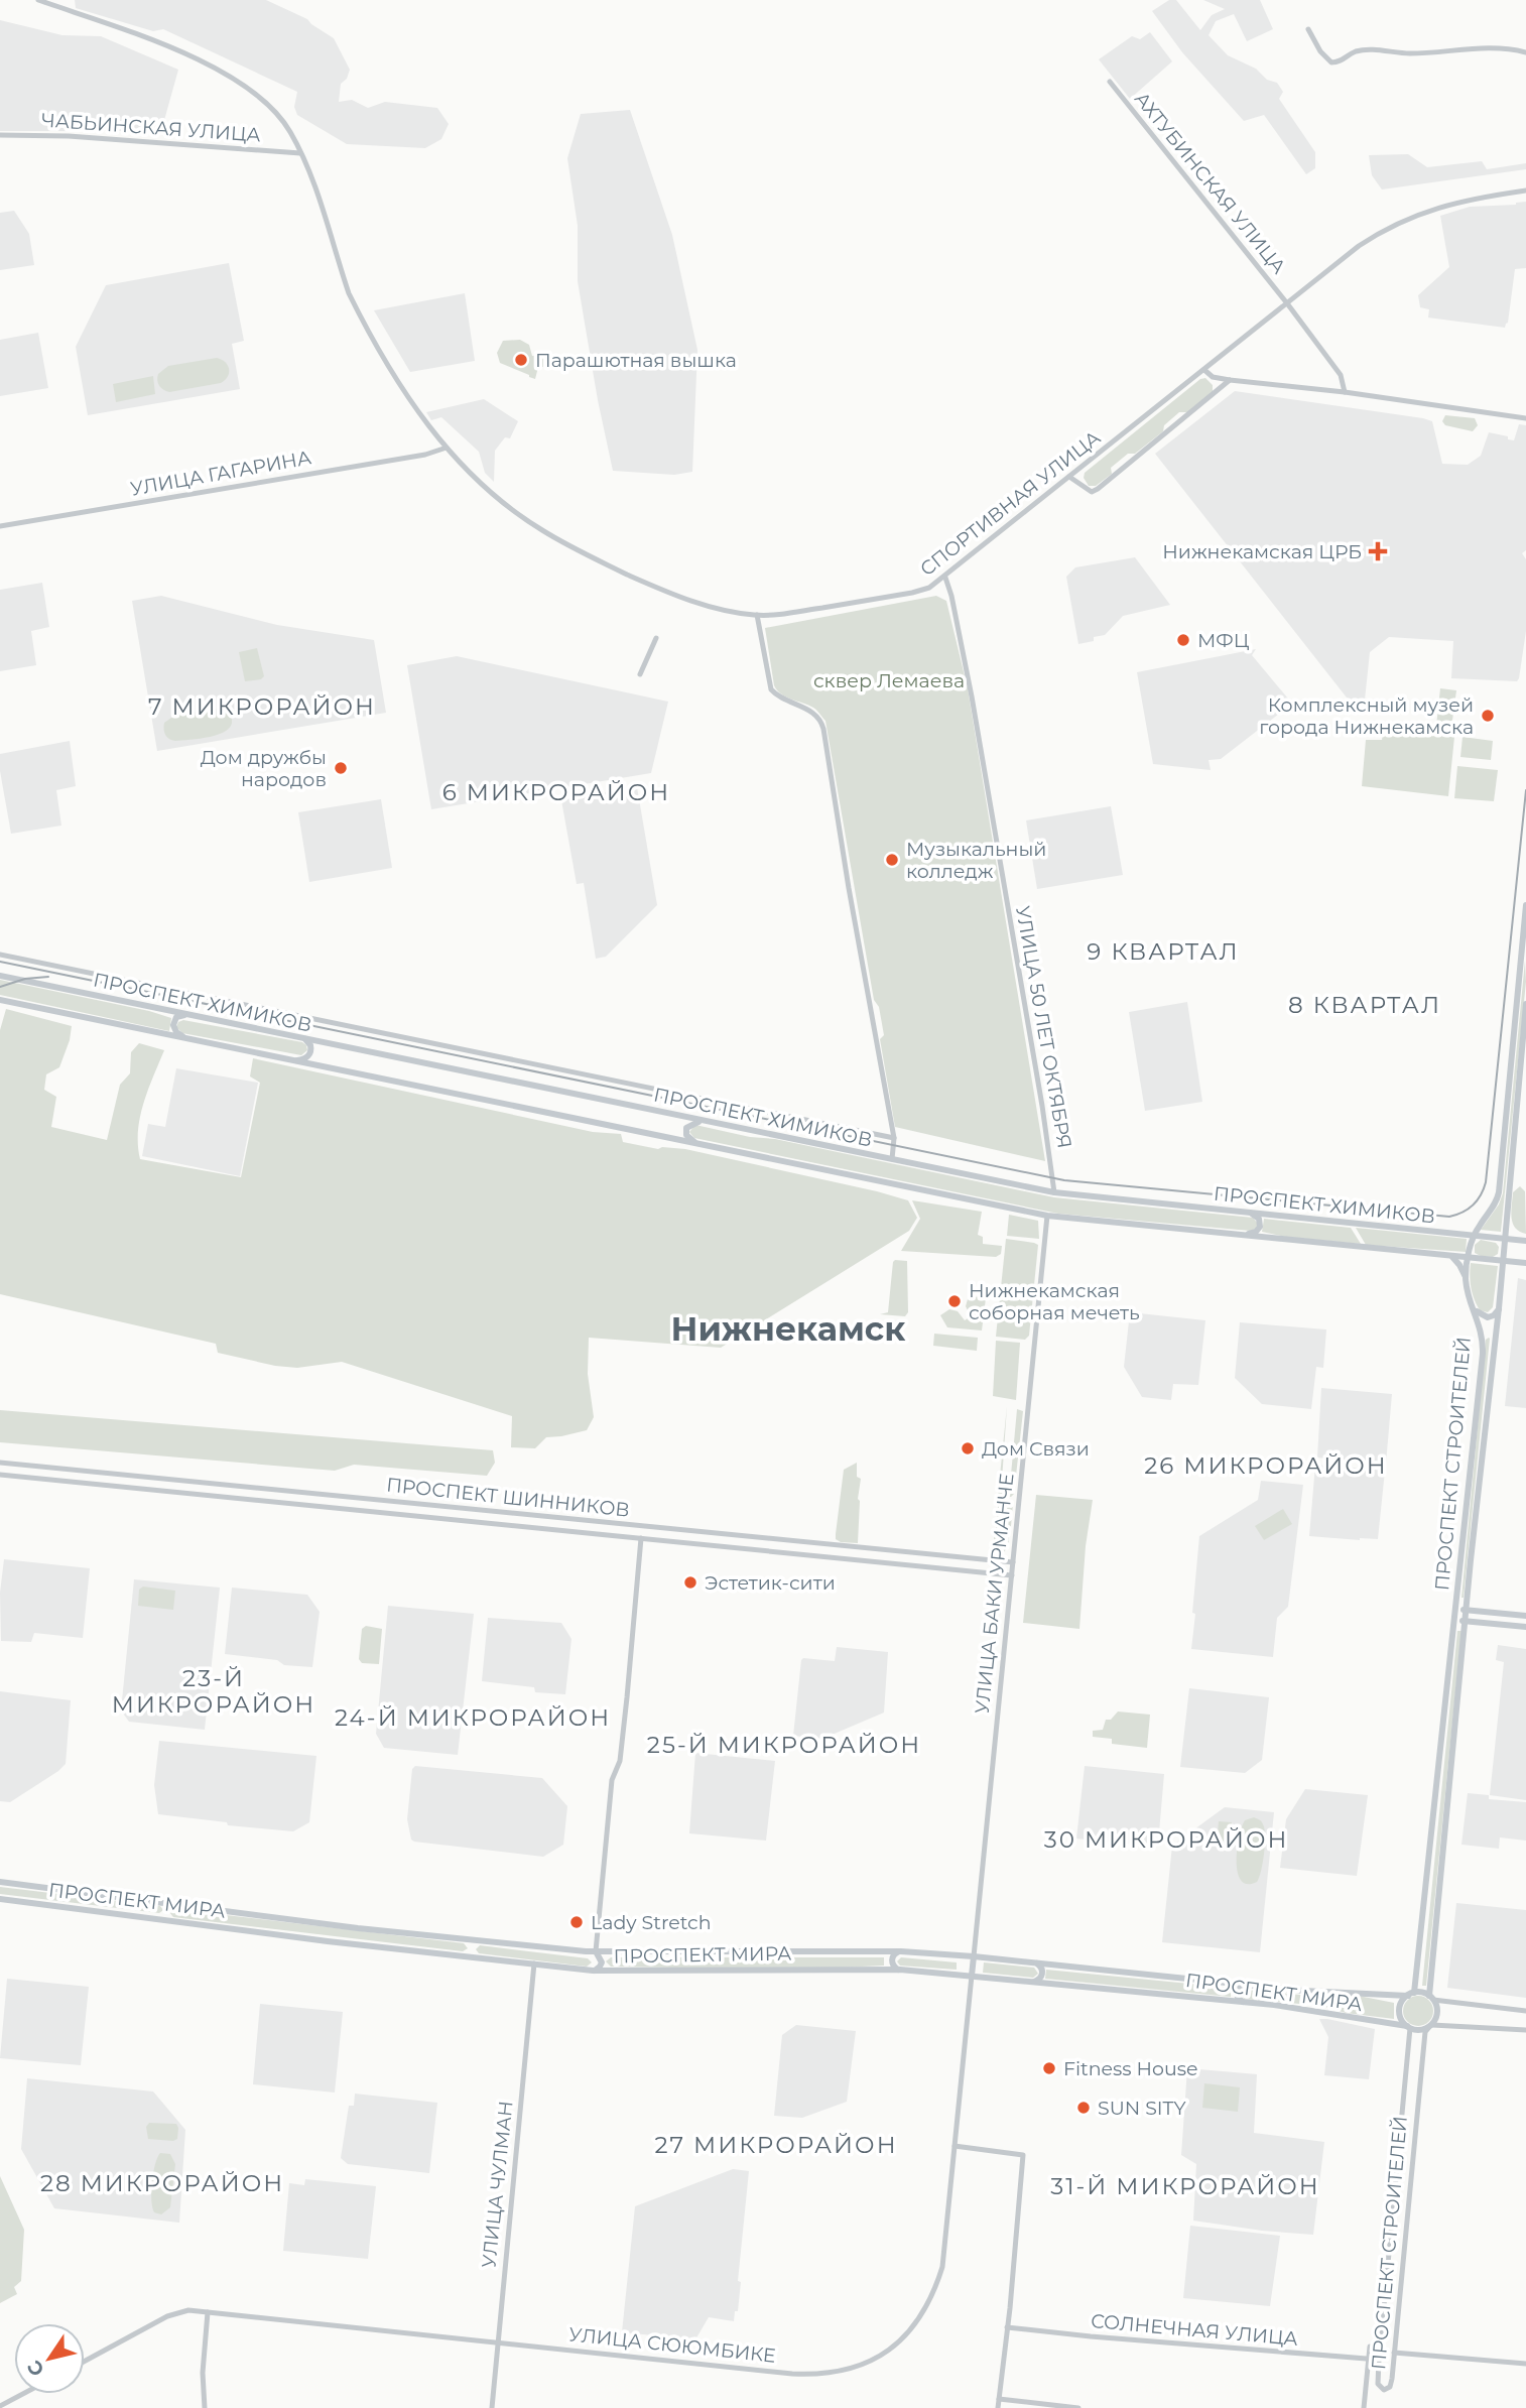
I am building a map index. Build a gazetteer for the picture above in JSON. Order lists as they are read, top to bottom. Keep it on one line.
{"streets":{"main road":["ПРОСПЕКТ ХИМИКОВ","ПРОСПЕКТ СТРОИТЕЛЕЙ","УЛИЦА БАКИ УРМАНЧЕ","ПРОСПЕКТ МИРА"],"street":["ЧАБЬИНСКАЯ УЛИЦА","АХТУБИНСКАЯ УЛИЦА","УЛИЦА ГАГАРИНА","СПОРТИВНАЯ УЛИЦА","УЛИЦА 50 ЛЕТ ОКТЯБРЯ","ПРОСПЕКТ ШИННИКОВ","УЛИЦА ЧУЛМАН","СОЛНЕЧНАЯ УЛИЦА","УЛИЦА СЮЮМБИКЕ"]},"crossings":[["ЧАБЬИНСКАЯ УЛИЦА","СПОРТИВНАЯ УЛИЦА"],["АХТУБИНСКАЯ УЛИЦА","СПОРТИВНАЯ УЛИЦА"],["УЛИЦА ГАГАРИНА","СПОРТИВНАЯ УЛИЦА"],["СПОРТИВНАЯ УЛИЦА","УЛИЦА 50 ЛЕТ ОКТЯБРЯ"],["ПРОСПЕКТ ХИМИКОВ","УЛИЦА 50 ЛЕТ ОКТЯБРЯ"],["ПРОСПЕКТ ХИМИКОВ","ПРОСПЕКТ СТРОИТЕЛЕЙ"],["ПРОСПЕКТ ХИМИКОВ","УЛИЦА БАКИ УРМАНЧЕ"],["ПРОСПЕКТ СТРОИТЕЛЕЙ","ПРОСПЕКТ МИРА"],["ПРОСПЕКТ СТРОИТЕЛЕЙ","СОЛНЕЧНАЯ УЛИЦА"],["ПРОСПЕКТ ШИННИКОВ","УЛИЦА БАКИ УРМАНЧЕ"],["УЛИЦА БАКИ УРМАНЧЕ","ПРОСПЕКТ МИРА"],["УЛИЦА БАКИ УРМАНЧЕ","УЛИЦА СЮЮМБИКЕ"],["ПРОСПЕКТ МИРА","УЛИЦА ЧУЛМАН"],["ПРОСПЕКТ МИРА","УЛИЦА СЮЮМБИКЕ"],["УЛИЦА ЧУЛМАН","УЛИЦА СЮЮМБИКЕ"]],"districts":["7 МИКРОРАЙОН","6 МИКРОРАЙОН","9 КВАРТАЛ","8 КВАРТАЛ","Нижнекамск","26 МИКРОРАЙОН","23-Й МИКРОРАЙОН","24-Й МИКРОРАЙОН","25-Й МИКРОРАЙОН","30 МИКРОРАЙОН","27 МИКРОРАЙОН","28 МИКРОРАЙОН","31-Й МИКРОРАЙОН"],"parks":["сквер Лемаева"],"places":{"other":["Парашютная вышка","МФЦ","Комплексный музей города Нижнекамска","Дом дружбы народов","Музыкальный колледж","Нижнекамская соборная мечеть","Дом Связи","Эстетик-сити","Lady Stretch","Fitness House","SUN SITY"],"health":["Нижнекамская ЦРБ"]},"north":"bottom left"}
